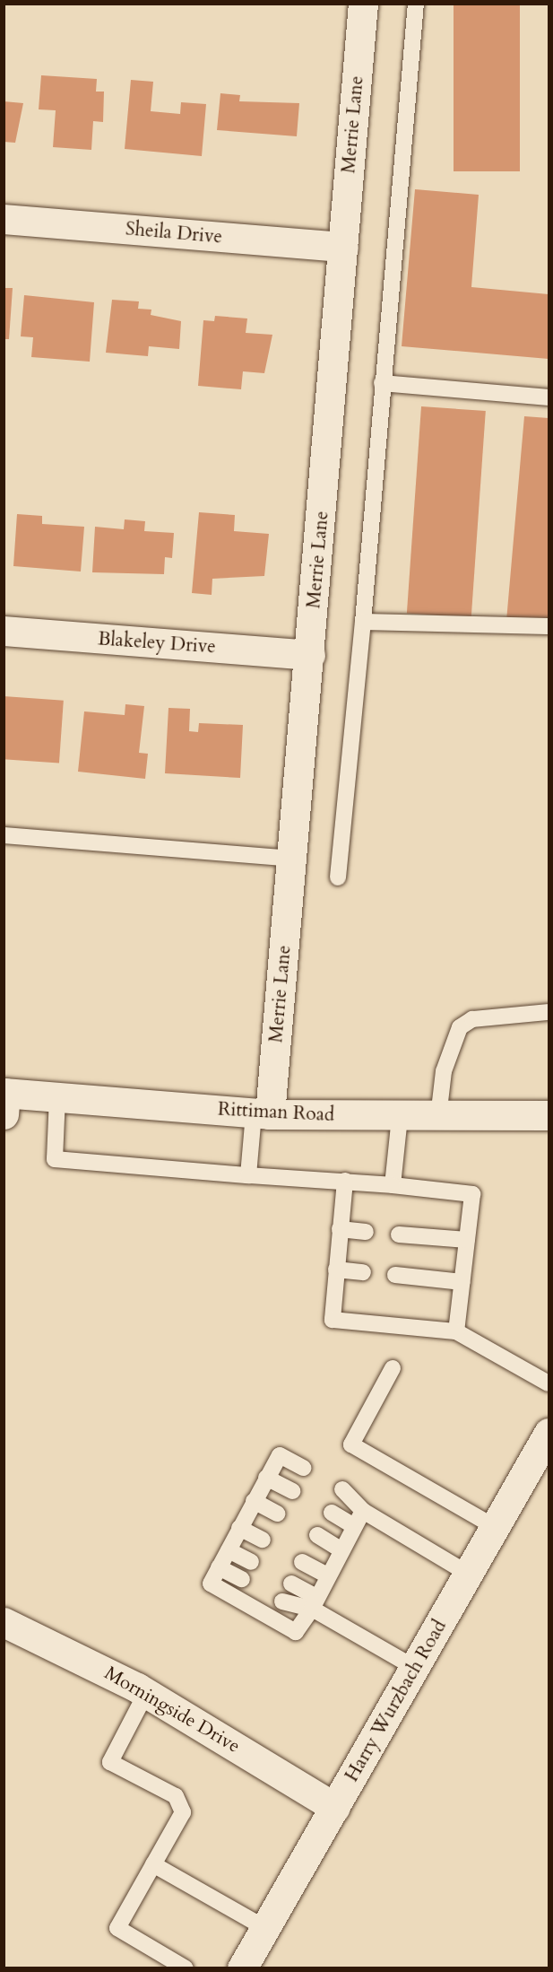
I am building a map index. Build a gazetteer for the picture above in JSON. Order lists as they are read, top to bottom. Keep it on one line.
{"streets":{"street":["Merrie Lane","Sheila Drive","Blakeley Drive","Rittiman Road","Harry Wurzbach Road","Morningside Drive"]},"crossings":[["Merrie Lane","Sheila Drive"],["Merrie Lane","Blakeley Drive"],["Merrie Lane","Rittiman Road"],["Harry Wurzbach Road","Morningside Drive"]]}
